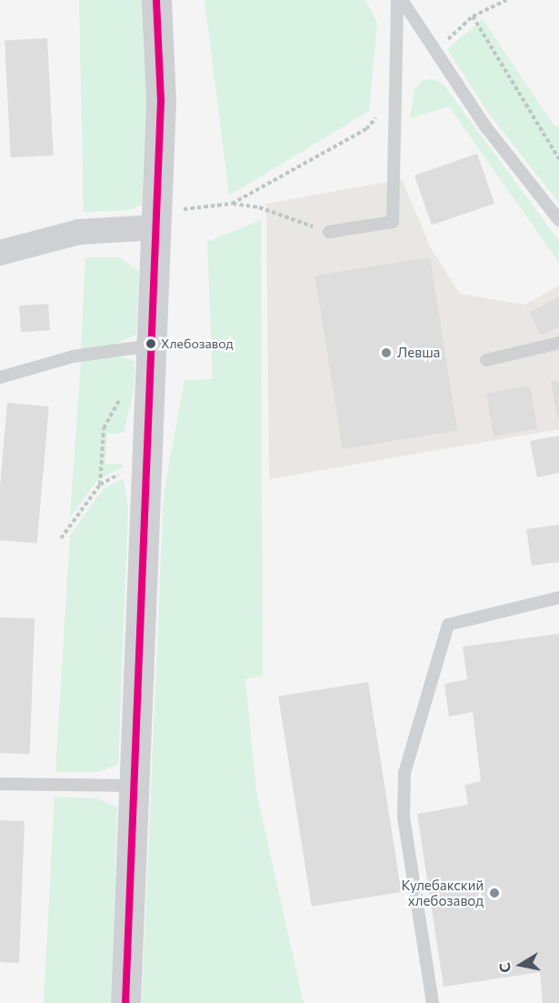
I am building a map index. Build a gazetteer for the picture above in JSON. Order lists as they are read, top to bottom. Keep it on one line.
{"places":["Хлебозавод","Левша","Кулебакский хлебозавод"],"north":"left"}
